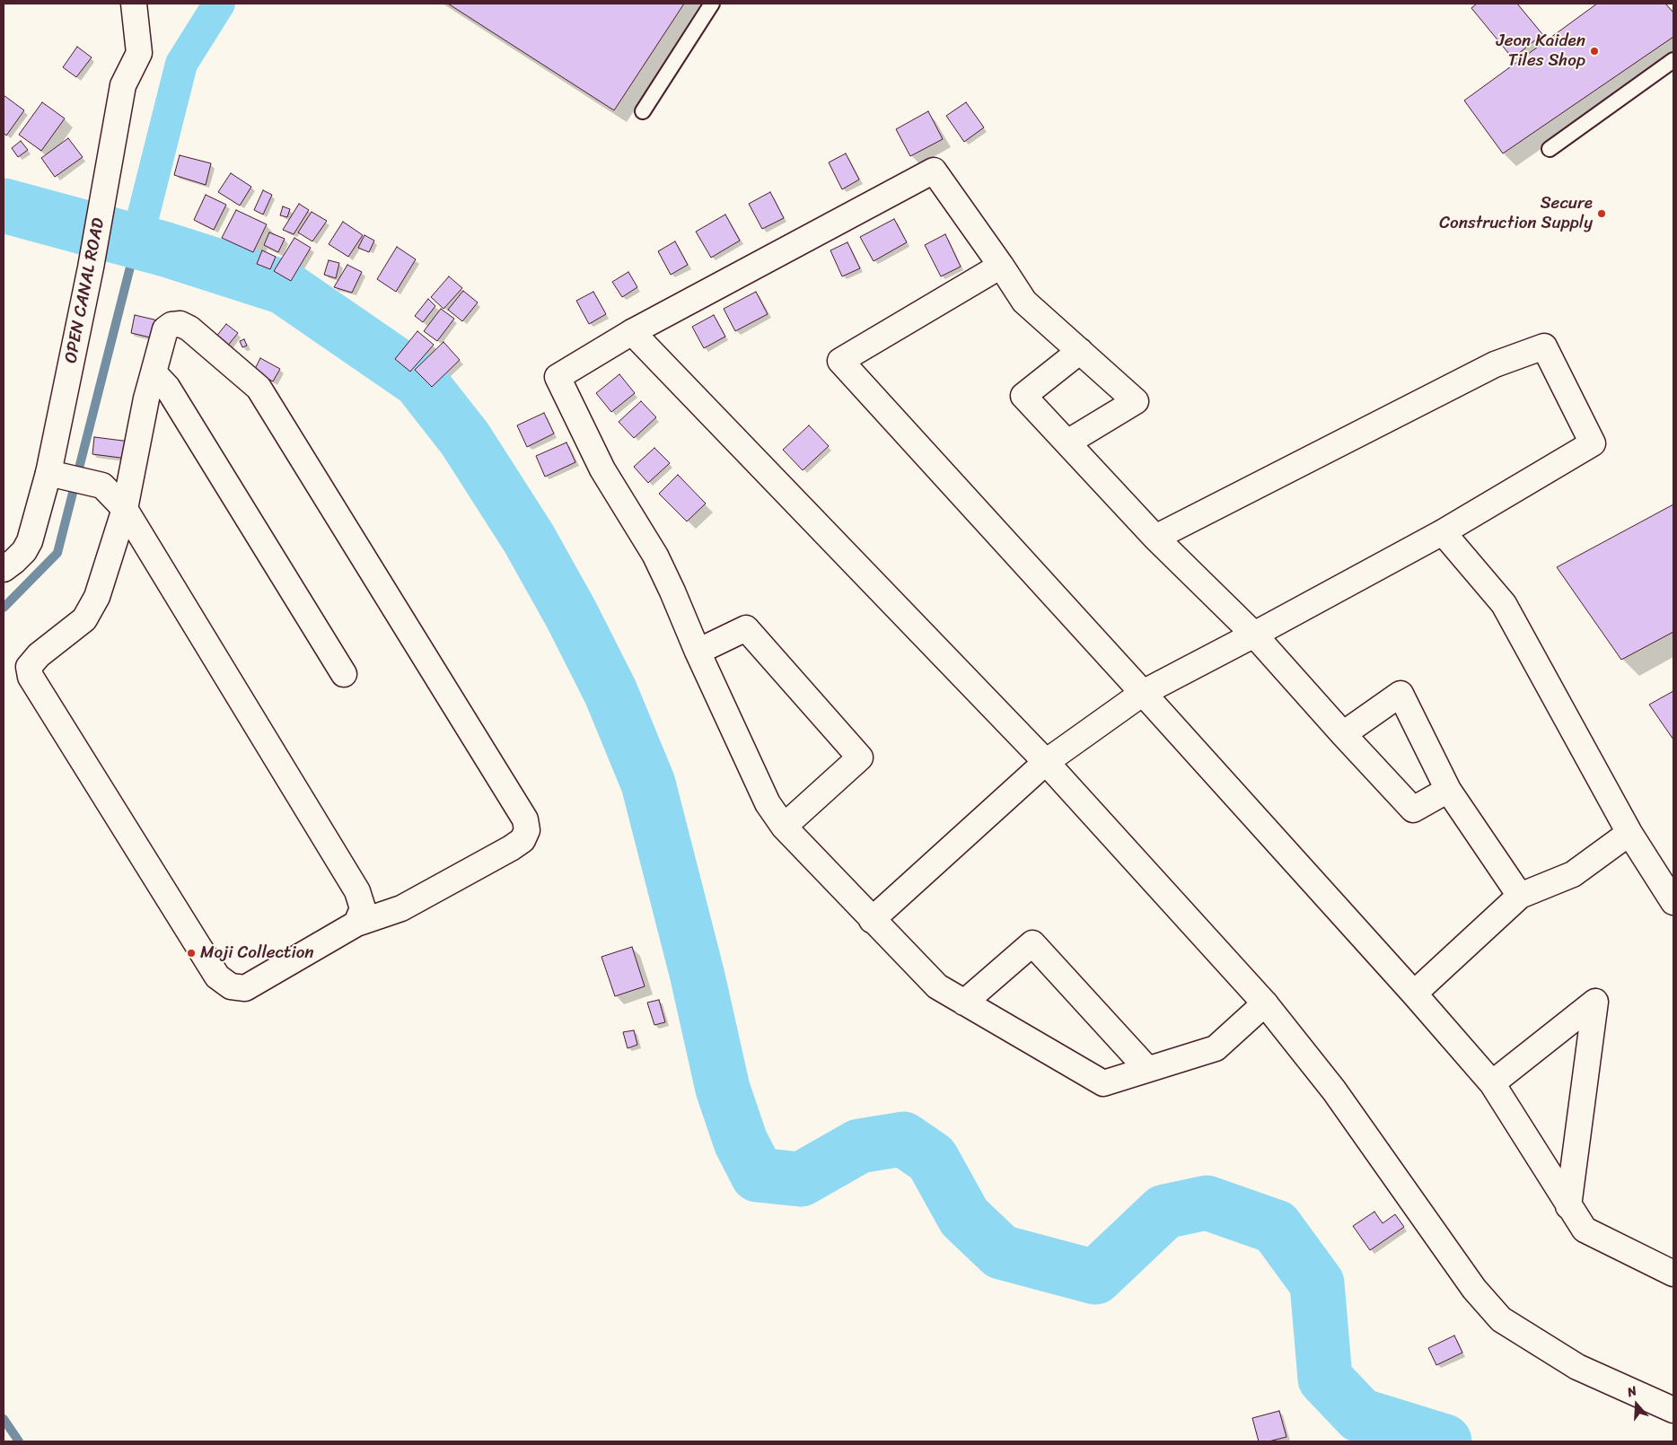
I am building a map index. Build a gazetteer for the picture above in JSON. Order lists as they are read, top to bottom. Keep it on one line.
{"streets":{"street":["OPEN CANAL ROAD"]},"places":["Jeon Kaiden Tiles Shop","Secure Construction Supply","Moji Collection"],"north":"top"}
